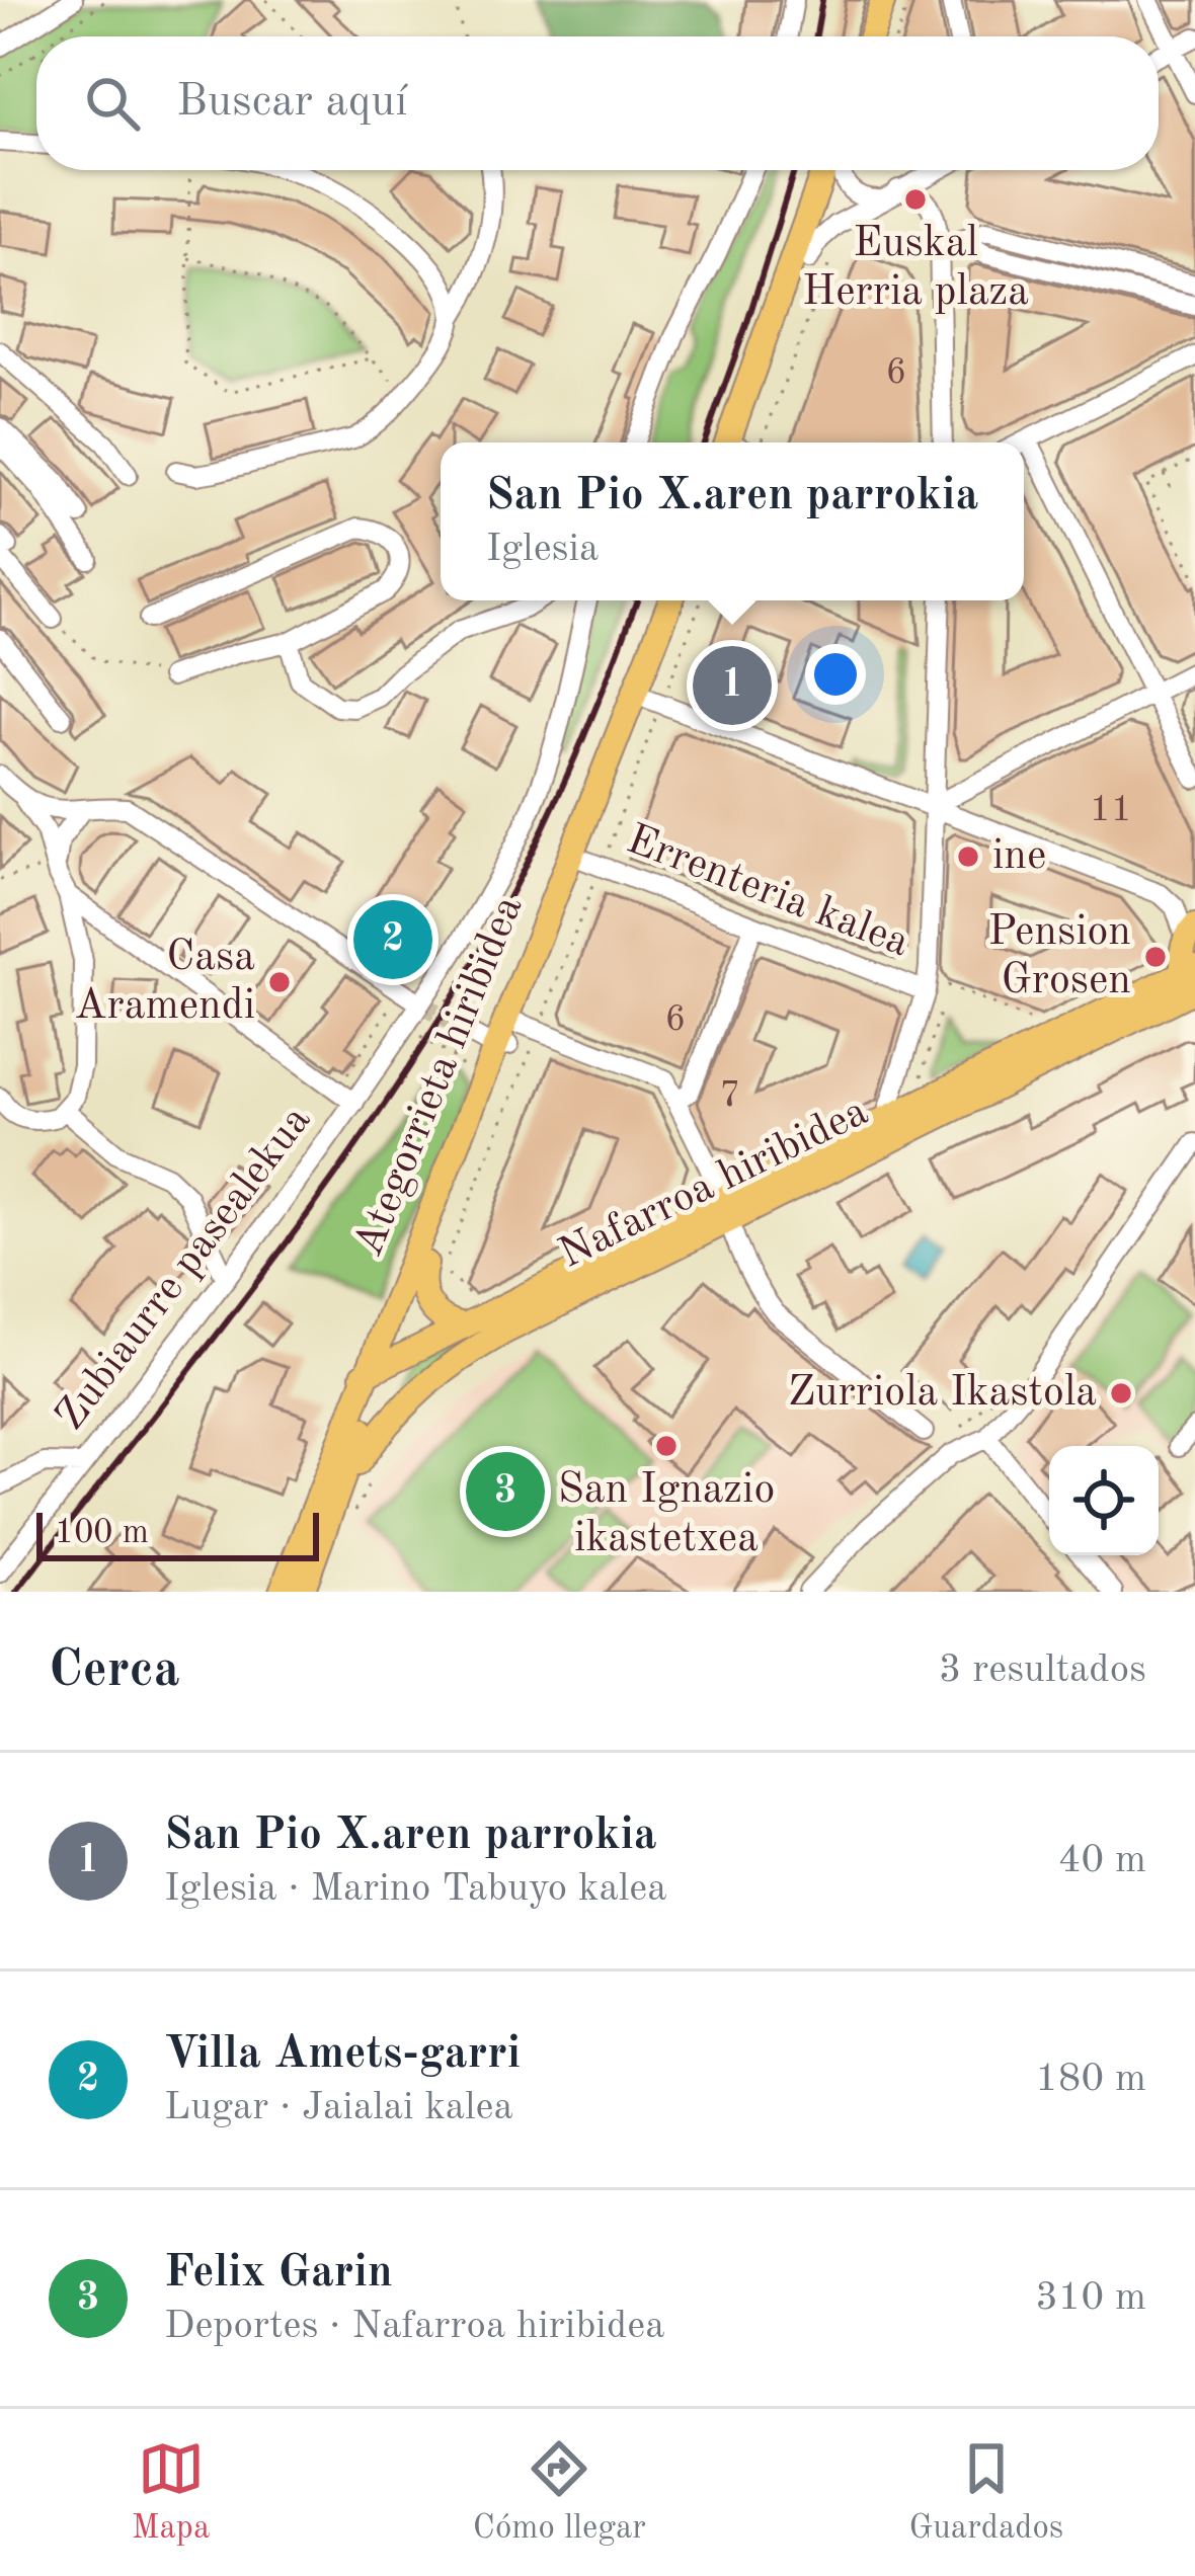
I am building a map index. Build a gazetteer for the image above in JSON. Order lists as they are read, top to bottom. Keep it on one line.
{"streets":{"main road":["Ategorrieta hiribidea","Nafarroa hiribidea"],"street":["Errenteria kalea","Zubiaurre pasealekua"]},"crossings":[["Errenteria kalea","Ategorrieta hiribidea"],["Errenteria kalea","Nafarroa hiribidea"],["Ategorrieta hiribidea","Nafarroa hiribidea"]],"places":["Euskal Herria plaza","ine","Pension Grosen","Casa Aramendi","Zurriola Ikastola","San Ignazio ikastetxea"],"house_numbers":["6","11","6","7"],"scale_bar":"100 m","page":{"search":"Buscar aquí","popup":["San Pio X.aren parrokia","Iglesia"],"pins":["1","2","3"],"scale":"100 m","heading":["Cerca","3 resultados"],"list":[{"mark":"1","name":"San Pio X.aren parrokia","note":"Iglesia · Marino Tabuyo kalea","value":"40 m"},{"mark":"2","name":"Villa Amets-garri","note":"Lugar · Jaialai kalea","value":"180 m"},{"mark":"3","name":"Felix Garin","note":"Deportes · Nafarroa hiribidea","value":"310 m"}],"nav":["Mapa","Cómo llegar","Guardados"]}}
